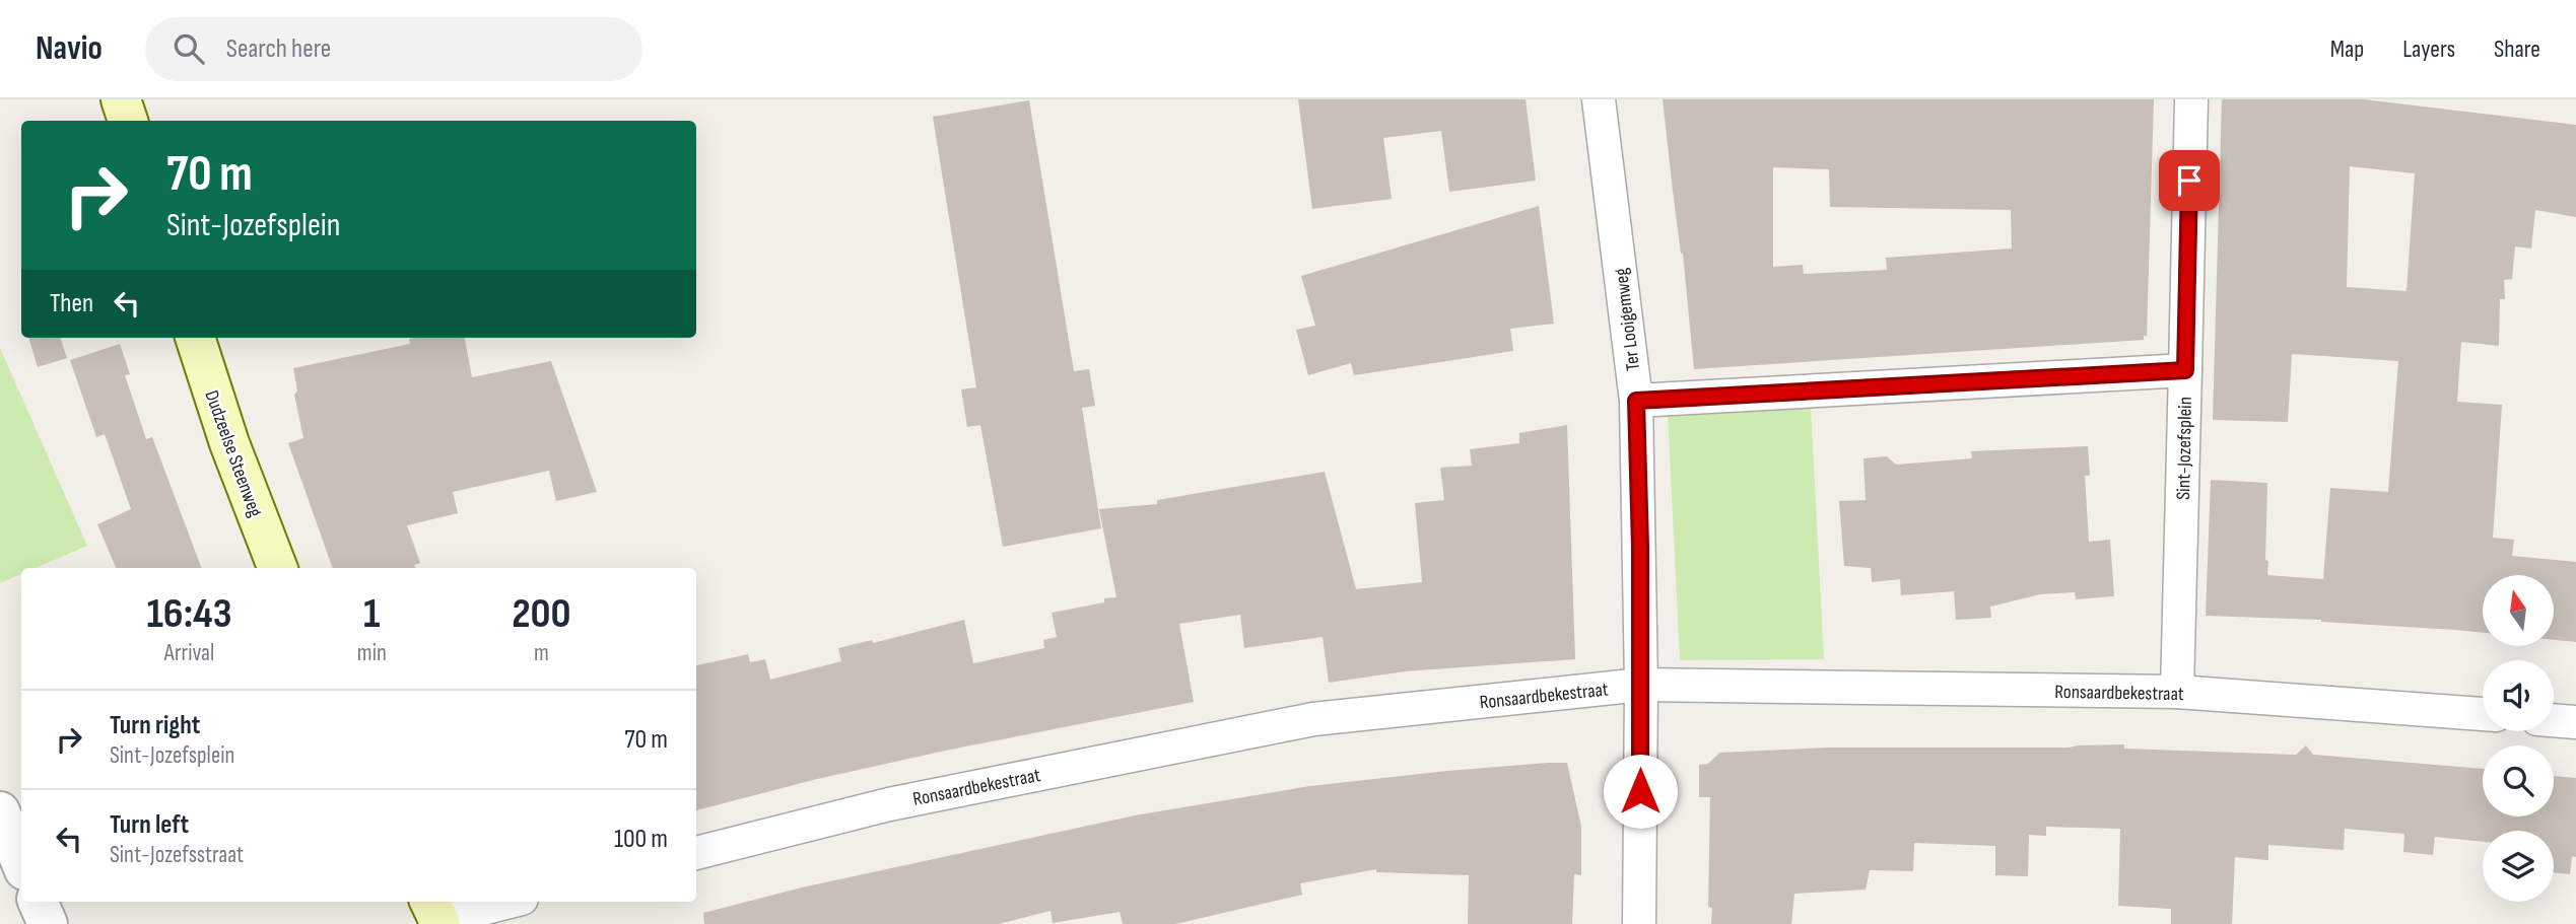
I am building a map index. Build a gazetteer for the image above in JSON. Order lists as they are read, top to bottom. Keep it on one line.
{"streets":{"main road":["Dudzeelse Steenweg"],"street":["Ter Looigemweg","Sint-Jozefsplein","Ronsaardbekestraat"]},"crossings":[["Ter Looigemweg","Sint-Jozefsplein"],["Ter Looigemweg","Ronsaardbekestraat"],["Sint-Jozefsplein","Ronsaardbekestraat"]],"north":"top","page":{"header":"Navio","search":"Search here","nav":["Map","Layers","Share"],"turn":["70 m","Sint-Jozefsplein"],"then":"Then","eta":["16:43","Arrival","1","min","200","m"],"list":[{"name":"Turn right","note":"Sint-Jozefsplein","value":"70 m"},{"name":"Turn left","note":"Sint-Jozefsstraat","value":"100 m"}]}}
